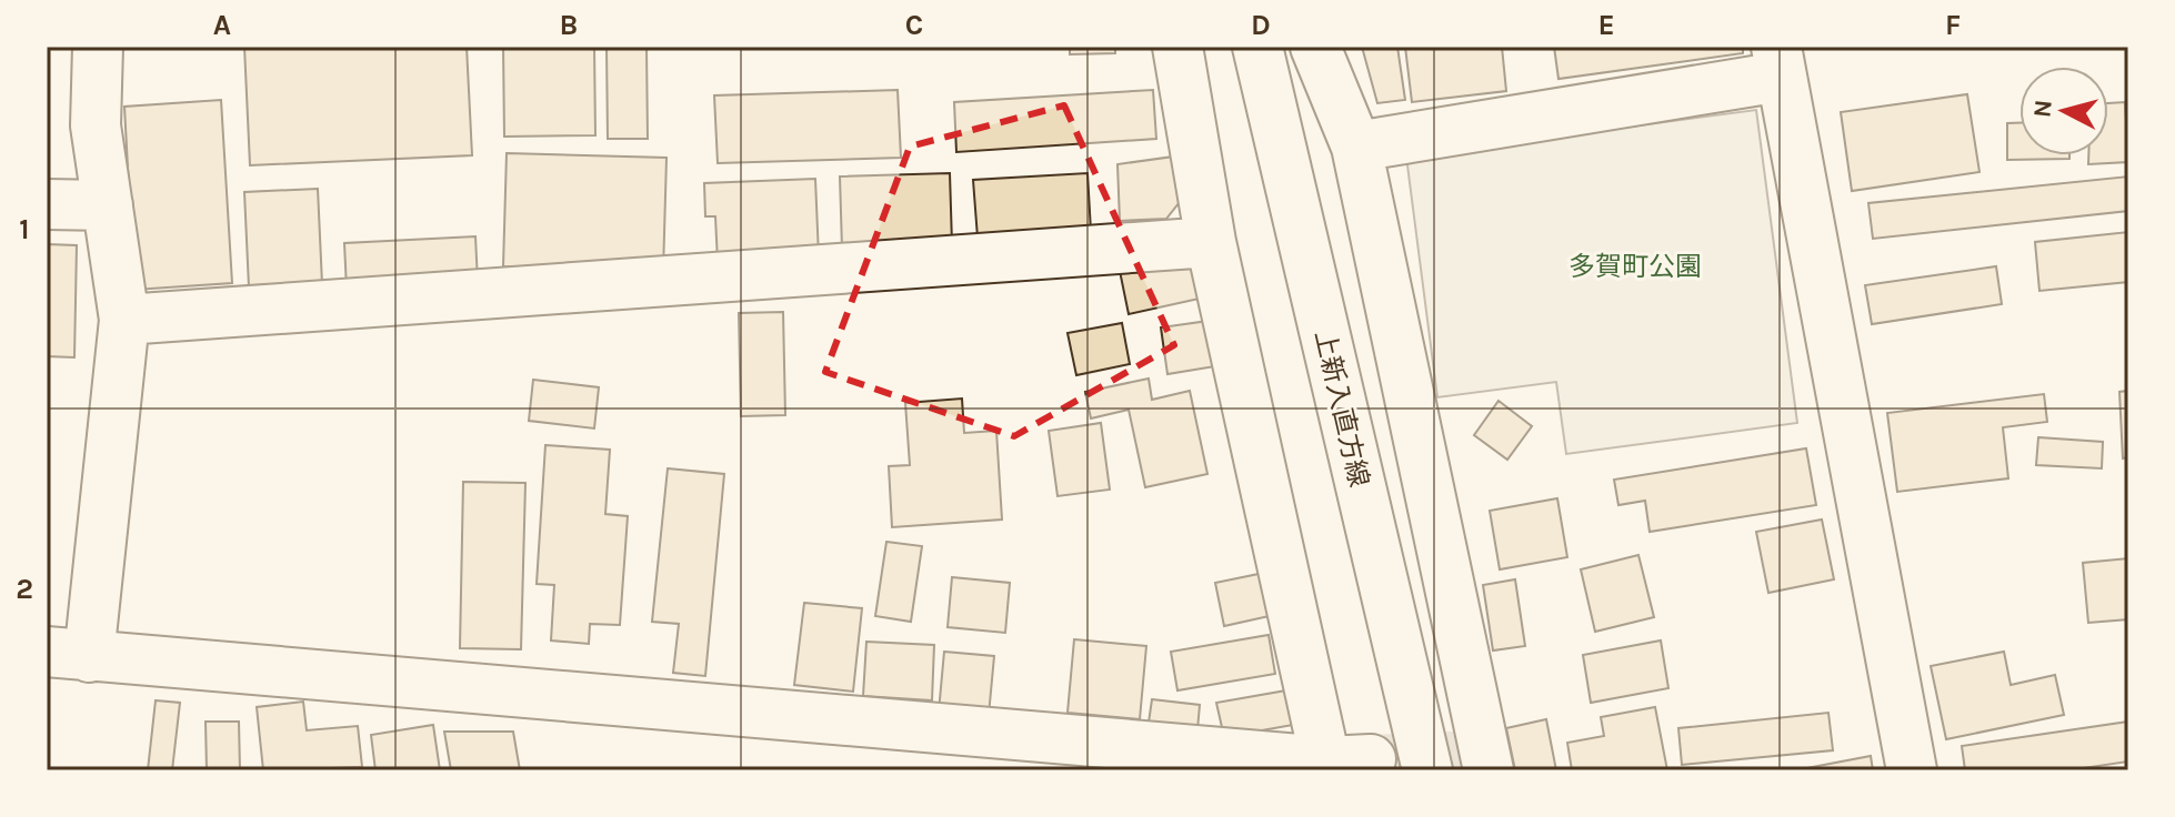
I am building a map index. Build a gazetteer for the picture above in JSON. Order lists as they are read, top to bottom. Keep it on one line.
{"streets":{"street":["上新入直方線"]},"parks":["多賀町公園"],"north":"left","grid":{"columns":["A","B","C","D","E","F"],"rows":["1","2"]}}
